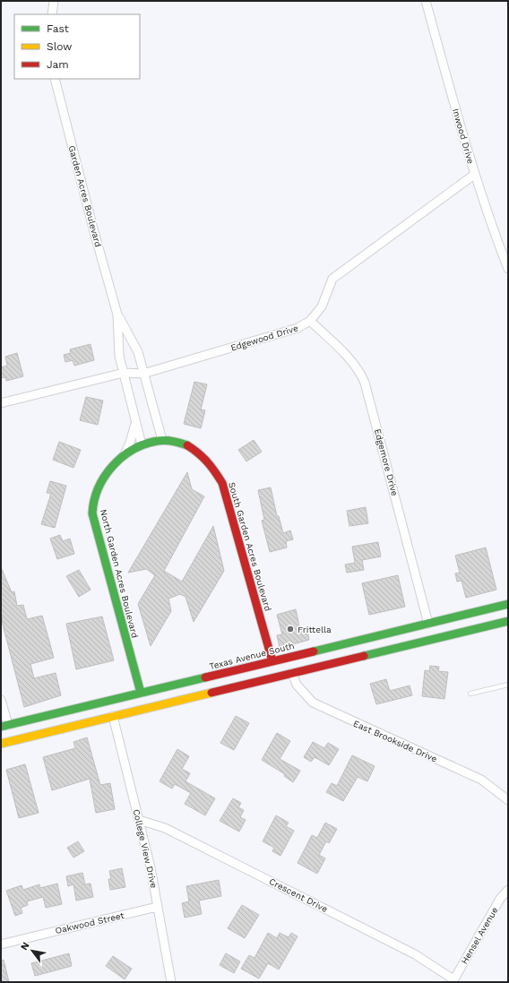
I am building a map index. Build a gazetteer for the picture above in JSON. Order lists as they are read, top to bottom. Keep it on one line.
{"streets":{"main road":["South Garden Acres Boulevard","North Garden Acres Boulevard","Texas Avenue South"],"street":["Inwood Drive","Garden Acres Boulevard","Edgewood Drive","Edgemore Drive","East Brookside Drive","College View Drive","Crescent Drive","Oakwood Street","Hensel Avenue"]},"crossings":[["Inwood Drive","Edgewood Drive"],["Garden Acres Boulevard","Edgewood Drive"],["Garden Acres Boulevard","South Garden Acres Boulevard"],["Garden Acres Boulevard","North Garden Acres Boulevard"],["Edgewood Drive","Edgemore Drive"],["Edgemore Drive","Texas Avenue South"],["South Garden Acres Boulevard","North Garden Acres Boulevard"],["South Garden Acres Boulevard","Texas Avenue South"],["North Garden Acres Boulevard","Texas Avenue South"],["College View Drive","Crescent Drive"],["College View Drive","Oakwood Street"],["Crescent Drive","Hensel Avenue"]],"places":["Frittella"],"legend":["Fast","Slow","Jam"],"north":"top left"}
